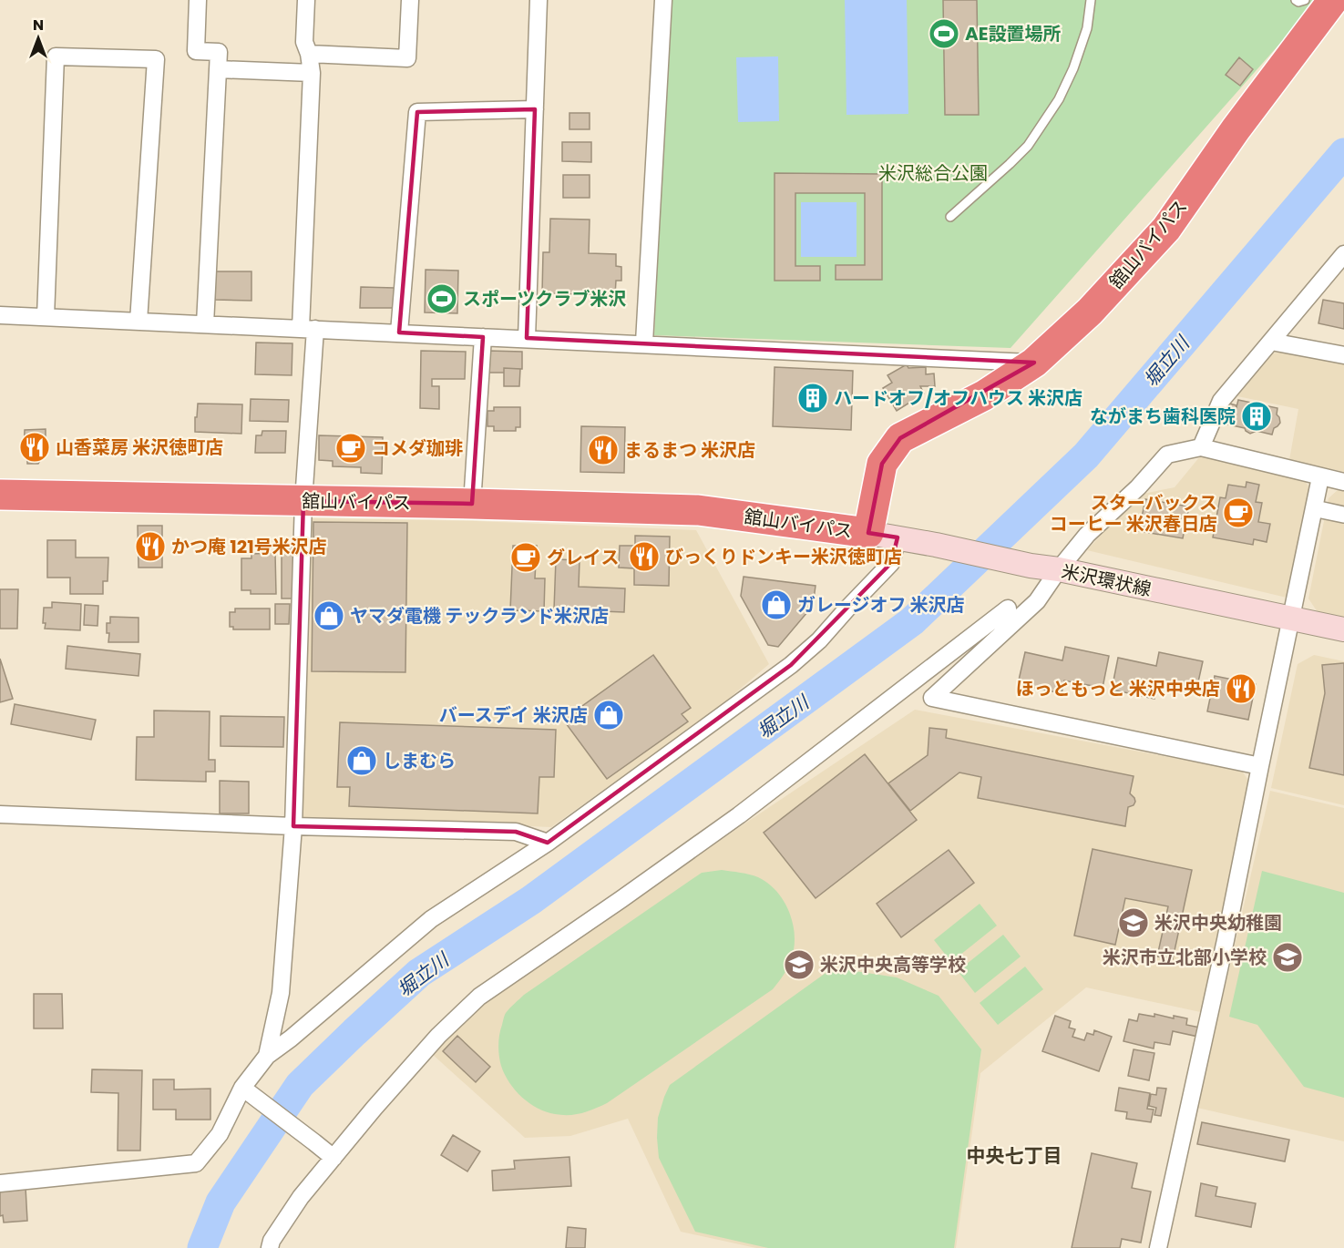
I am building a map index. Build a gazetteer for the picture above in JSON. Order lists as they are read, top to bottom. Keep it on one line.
{"streets":{"highway":["舘山バイパス"],"main road":["米沢環状線"]},"crossings":[["舘山バイパス","米沢環状線"]],"districts":["中央七丁目"],"water":["堀立川"],"parks":["米沢総合公園"],"places":{"sports":["AE設置場所","スポーツクラブ米沢"],"building":["ハードオフ/オフハウス 米沢店","ながまち歯科医院"],"restaurant":["山香菜房 米沢徳町店","まるまつ 米沢店","かつ庵 121号米沢店","びっくりドンキー米沢徳町店","ほっともっと 米沢中央店"],"cafe":["コメダ珈琲","スターバックス コーヒー 米沢春日店","グレイス"],"shop":["ガレージオフ 米沢店","ヤマダ電機 テックランド米沢店","バースデイ 米沢店","しまむら"],"school or university":["米沢中央幼稚園","米沢市立北部小学校","米沢中央高等学校"]},"north":"top"}
